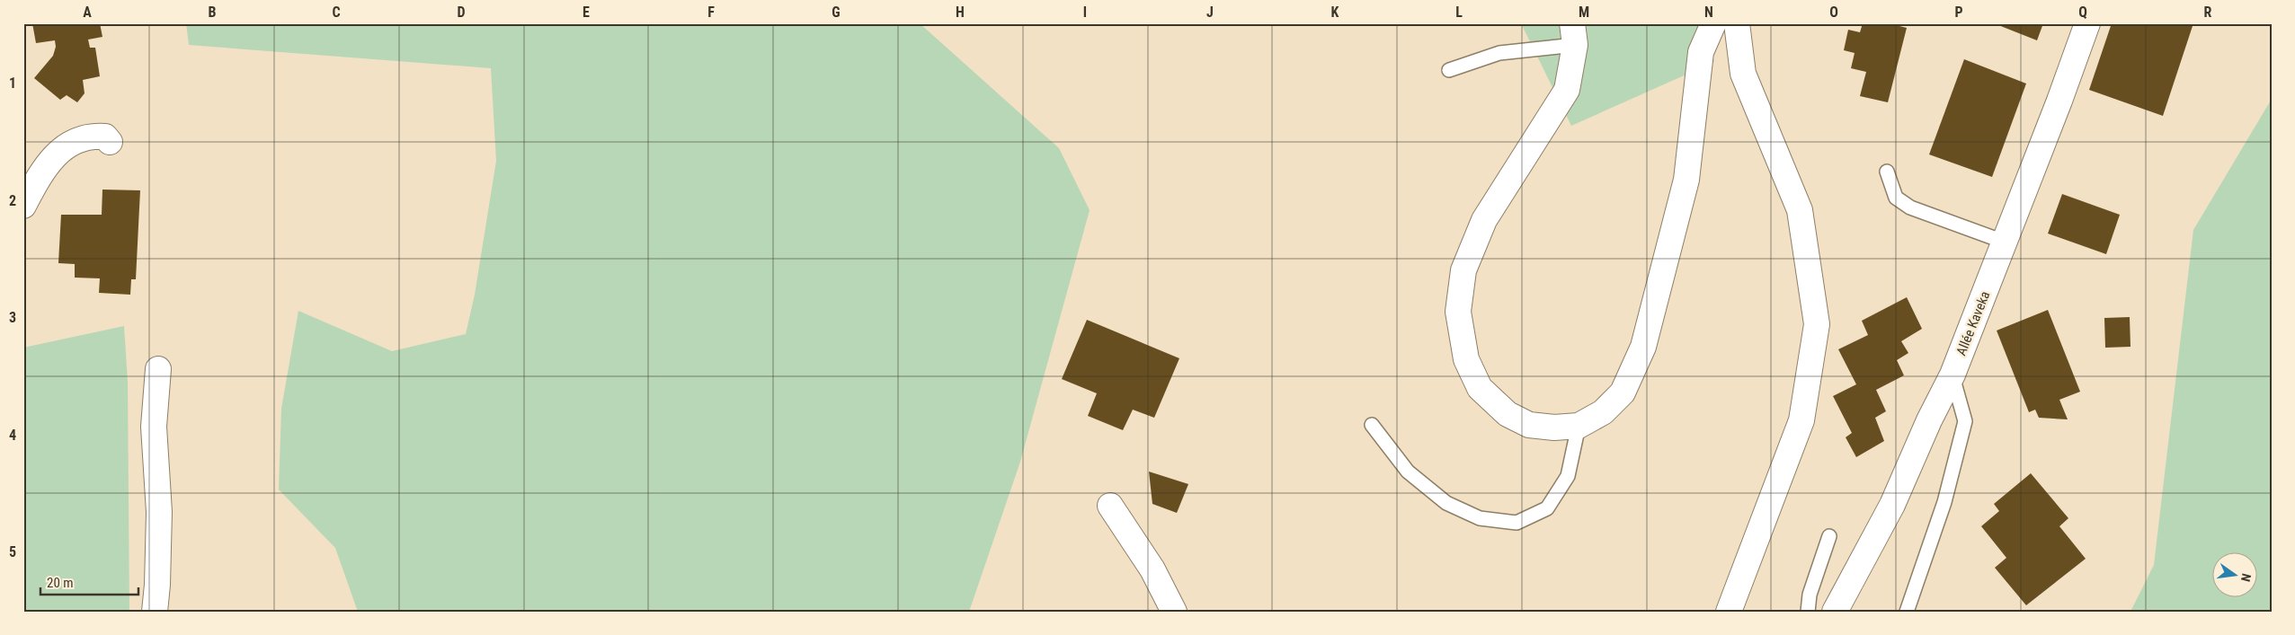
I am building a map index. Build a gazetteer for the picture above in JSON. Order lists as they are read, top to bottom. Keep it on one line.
{"streets":{"street":["Allée Kaveka"]},"scale_bar":"20 m","north":"right","grid":{"columns":["A","B","C","D","E","F","G","H","I","J","K","L","M","N","O","P","Q","R"],"rows":["1","2","3","4","5"]}}
